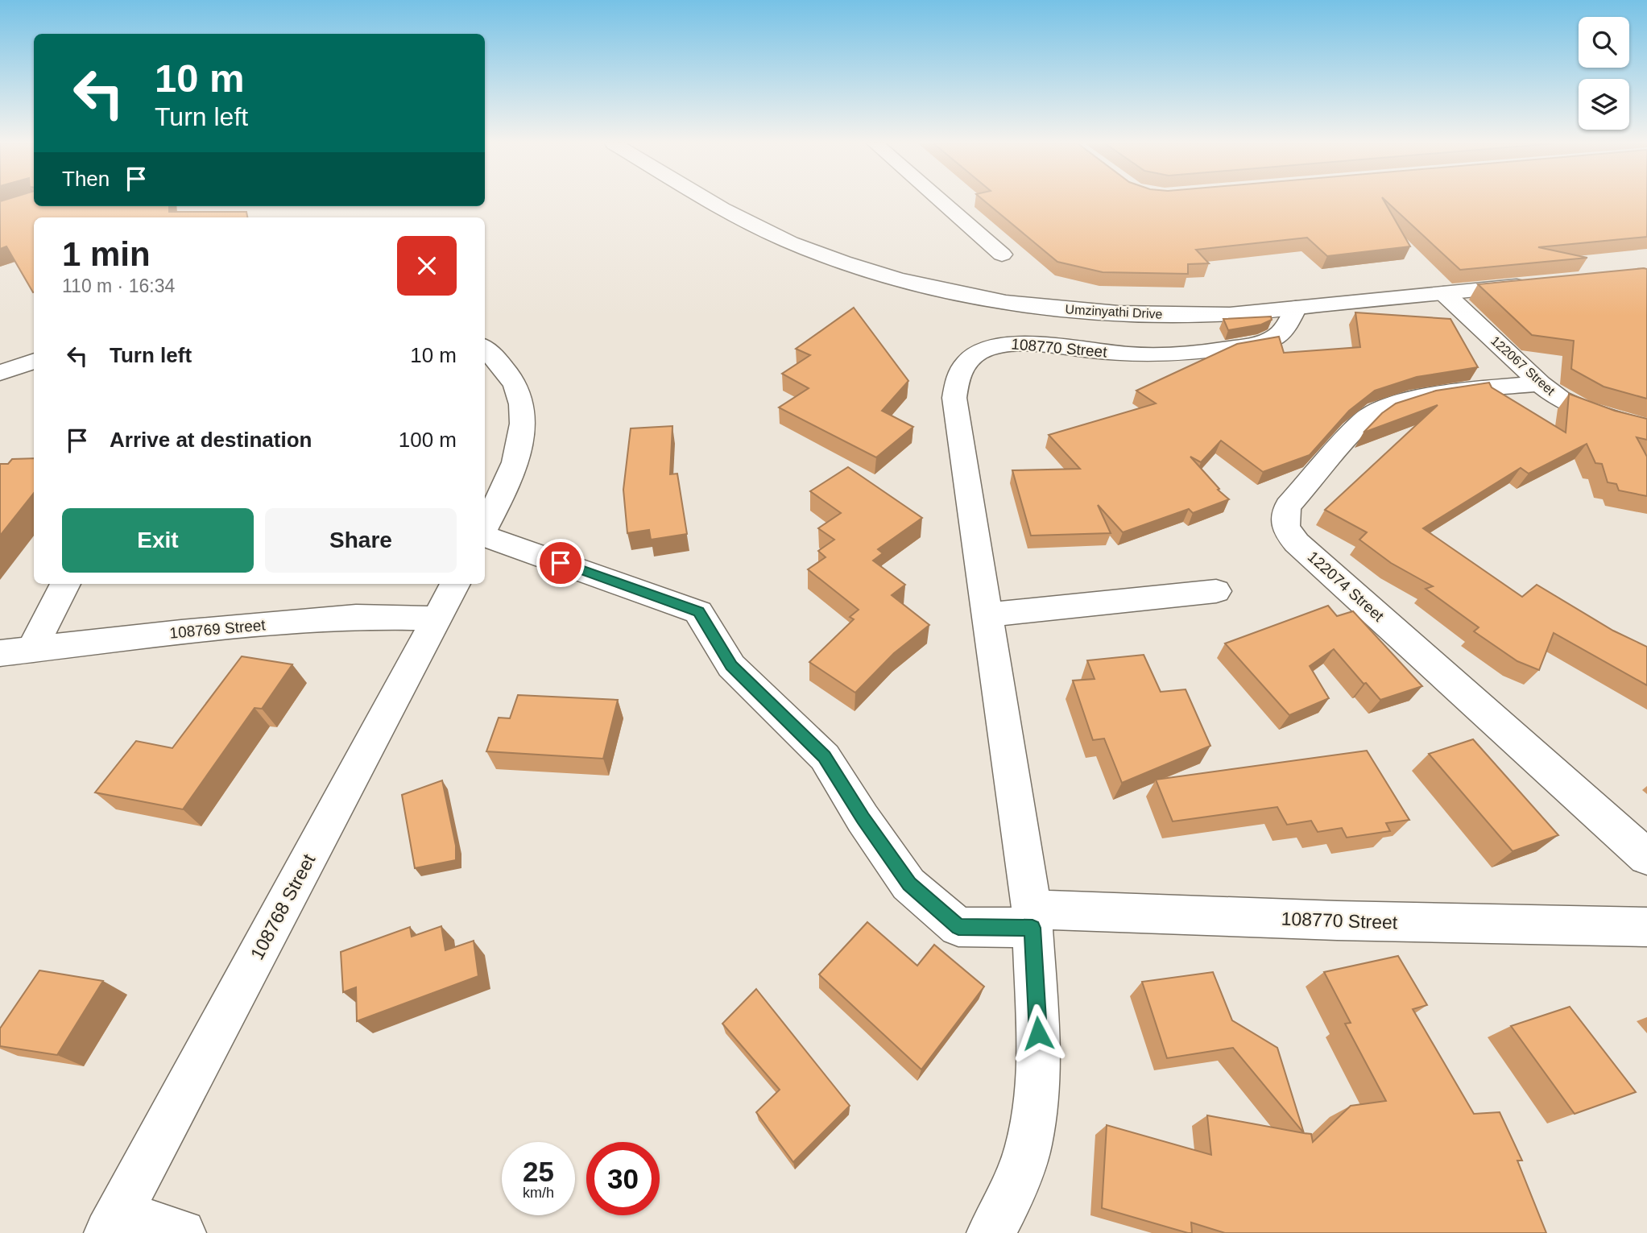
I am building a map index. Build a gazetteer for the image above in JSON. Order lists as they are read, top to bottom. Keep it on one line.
{"streets":{"street":["Umzinyathi Drive","108770 Street","122067 Street","122074 Street","108769 Street","108768 Street"]},"crossings":[["Umzinyathi Drive","108770 Street"],["Umzinyathi Drive","122067 Street"],["122067 Street","122074 Street"],["108769 Street","108768 Street"]],"page":{"turn":["10 m","Turn left"],"then":"Then","heading":["1 min","110 m · 16:34"],"list":[{"name":"Turn left","value":"10 m"},{"name":"Arrive at destination","value":"100 m"}],"buttons":["Exit","Share"],"speed":"25 km/h","limit":"30"}}
